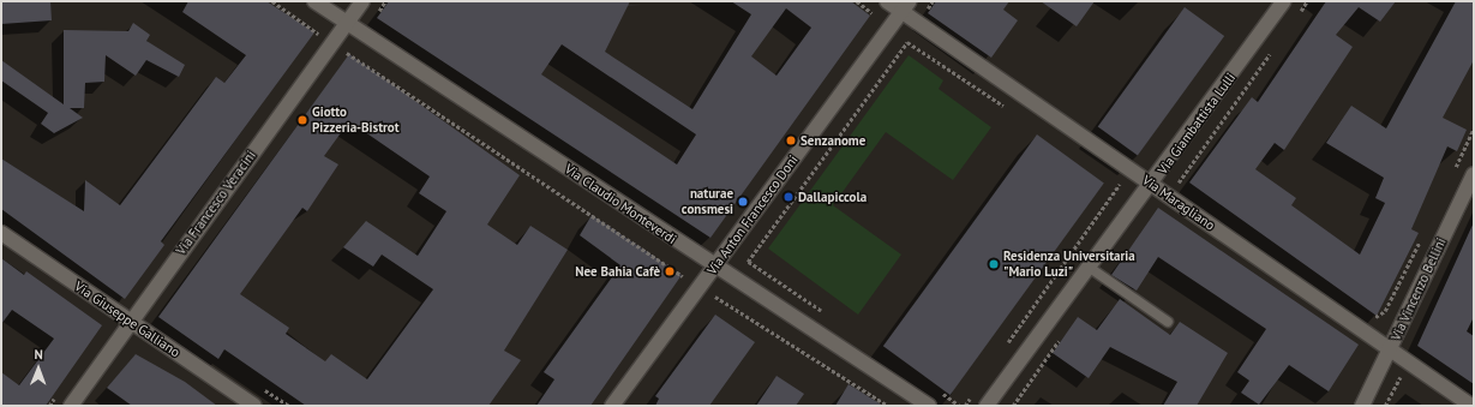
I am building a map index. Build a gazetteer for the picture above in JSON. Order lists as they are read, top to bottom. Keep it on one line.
{"streets":{"street":["Via Giambattista Lulli","Via Francesco Veracini","Via Maragliano","Via Claudio Monteverdi","Via Anton Francesco Doni","Via Vincenzo Bellini","Via Giuseppe Galliano"]},"crossings":[["Via Giambattista Lulli","Via Maragliano"],["Via Francesco Veracini","Via Claudio Monteverdi"],["Via Francesco Veracini","Via Giuseppe Galliano"],["Via Maragliano","Via Anton Francesco Doni"],["Via Maragliano","Via Vincenzo Bellini"],["Via Claudio Monteverdi","Via Anton Francesco Doni"]],"places":["Giotto Pizzeria-Bistrot","Senzanome","Dallapiccola","naturae consmesi","Residenza Universitaria \"Mario Luzi\"","Nee Bahia Cafè"],"north":"top"}
